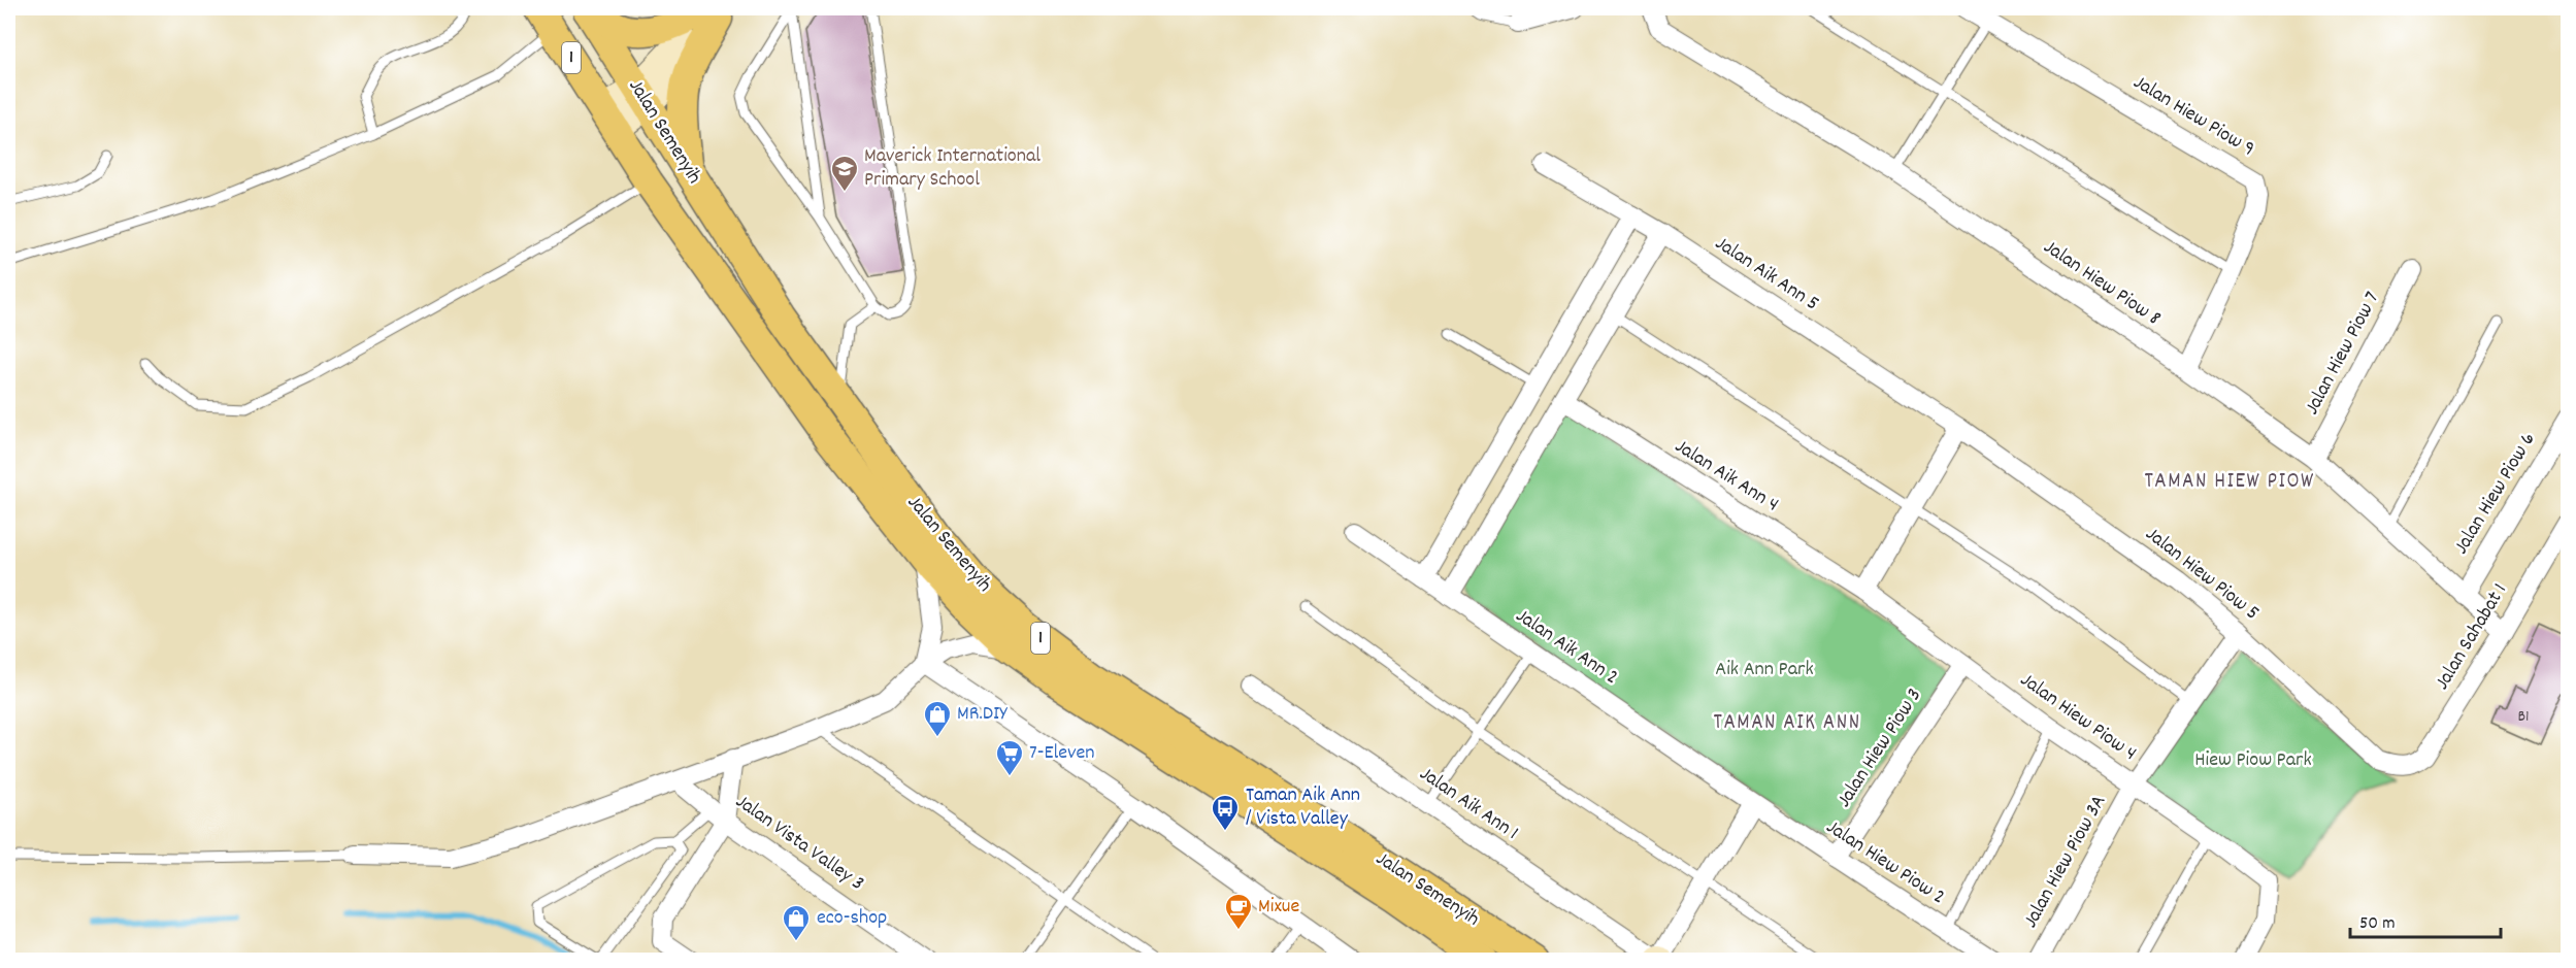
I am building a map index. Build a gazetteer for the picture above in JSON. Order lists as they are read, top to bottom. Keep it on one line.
{"streets":{"main road":["1","Jalan Semenyih"],"street":["Jalan Hiew Piow 9","Jalan Aik Ann 5","Jalan Hiew Piow 8","Jalan Hiew Piow 7","Jalan Aik Ann 4","Jalan Hiew Piow 6","Jalan Hiew Piow 5","Jalan Sahabat 1","Jalan Aik Ann 2","Jalan Hiew Piow 4","Jalan Hiew Piow 3","Jalan Aik Ann 1","Jalan Vista Valley 3","Jalan Hiew Piow 3A","Jalan Hiew Piow 2"]},"crossings":[["Jalan Hiew Piow 9","Jalan Hiew Piow 8"],["Jalan Aik Ann 5","Jalan Hiew Piow 5"],["Jalan Hiew Piow 8","Jalan Hiew Piow 7"],["Jalan Hiew Piow 8","Jalan Hiew Piow 6"],["Jalan Hiew Piow 8","Jalan Sahabat 1"],["Jalan Aik Ann 4","Jalan Hiew Piow 4"],["Jalan Hiew Piow 5","Jalan Sahabat 1"],["Jalan Hiew Piow 5","Jalan Hiew Piow 3A"],["Jalan Aik Ann 2","Jalan Hiew Piow 2"],["Jalan Hiew Piow 4","Jalan Hiew Piow 3"],["Jalan Hiew Piow 4","Jalan Hiew Piow 3A"],["Jalan Hiew Piow 3","Jalan Hiew Piow 2"]],"districts":["TAMAN HIEW PIOW","TAMAN AIK ANN"],"parks":["Aik Ann Park","Hiew Piow Park"],"places":{"school or university":["Maverick International Primary School"],"shop":["MR.DIY","eco-shop"],"supermarket":["7-Eleven"],"bus stop":["Taman Aik Ann / Vista Valley"],"cafe":["Mixue"]},"house_numbers":["B1"],"scale_bar":"50 m"}
